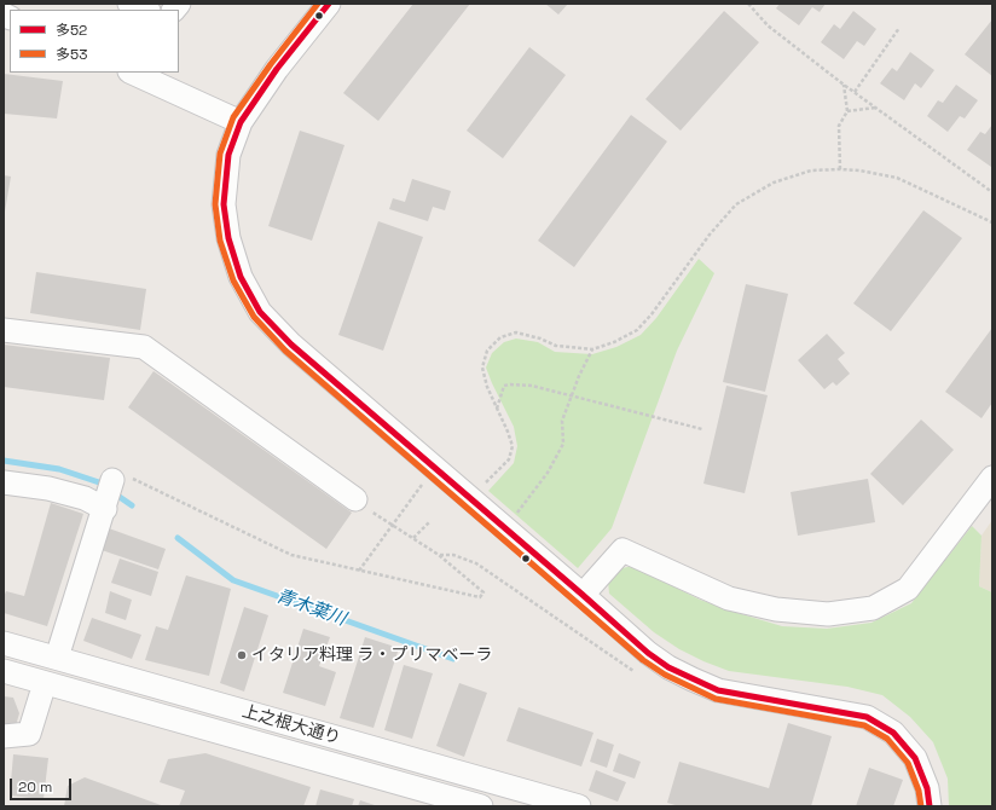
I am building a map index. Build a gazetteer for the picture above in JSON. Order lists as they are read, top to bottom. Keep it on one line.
{"streets":{"street":["上之根大通り"]},"water":["青木葉川"],"places":["イタリア料理 ラ・プリマベーラ"],"lines":["transit line 多52","transit line 多53"],"legend":["多52","多53"],"scale_bar":"20 m"}
